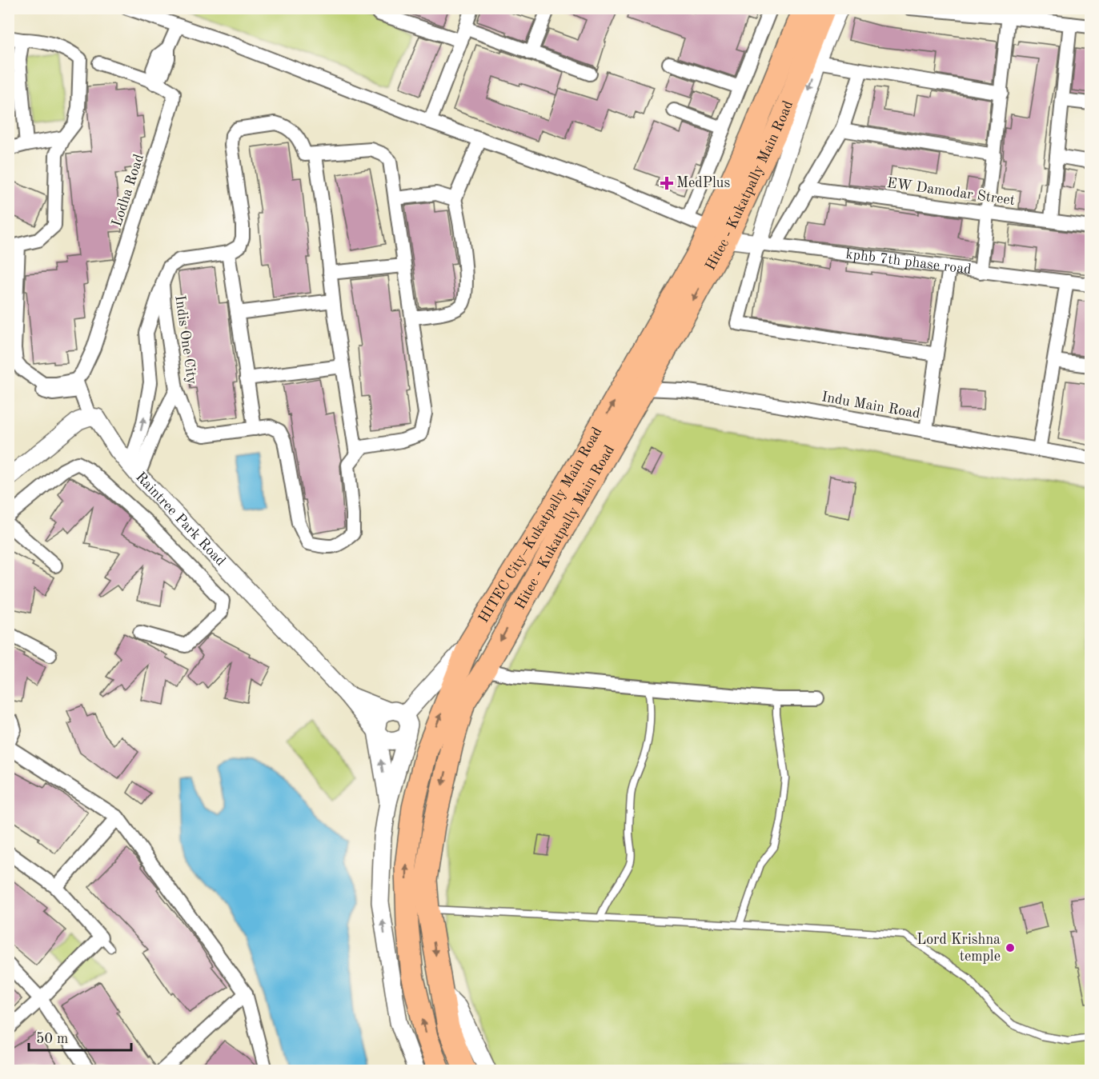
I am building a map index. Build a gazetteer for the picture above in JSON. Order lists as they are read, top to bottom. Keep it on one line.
{"streets":{"main road":["Hitec - Kukatpally Main Road","HITEC City–Kukatpally Main Road"],"street":["Lodha Road","EW Damodar Street","kphb 7th phase road","Indis One City","Indu Main Road","Raintree Park Road"]},"crossings":[["Hitec - Kukatpally Main Road","kphb 7th phase road"],["Hitec - Kukatpally Main Road","Indu Main Road"],["Hitec - Kukatpally Main Road","HITEC City–Kukatpally Main Road"],["kphb 7th phase road","HITEC City–Kukatpally Main Road"]],"one_way":["Hitec - Kukatpally Main Road","HITEC City–Kukatpally Main Road"],"places":{"health":["MedPlus"],"other":["Lord Krishna temple"]},"scale_bar":"50 m"}
